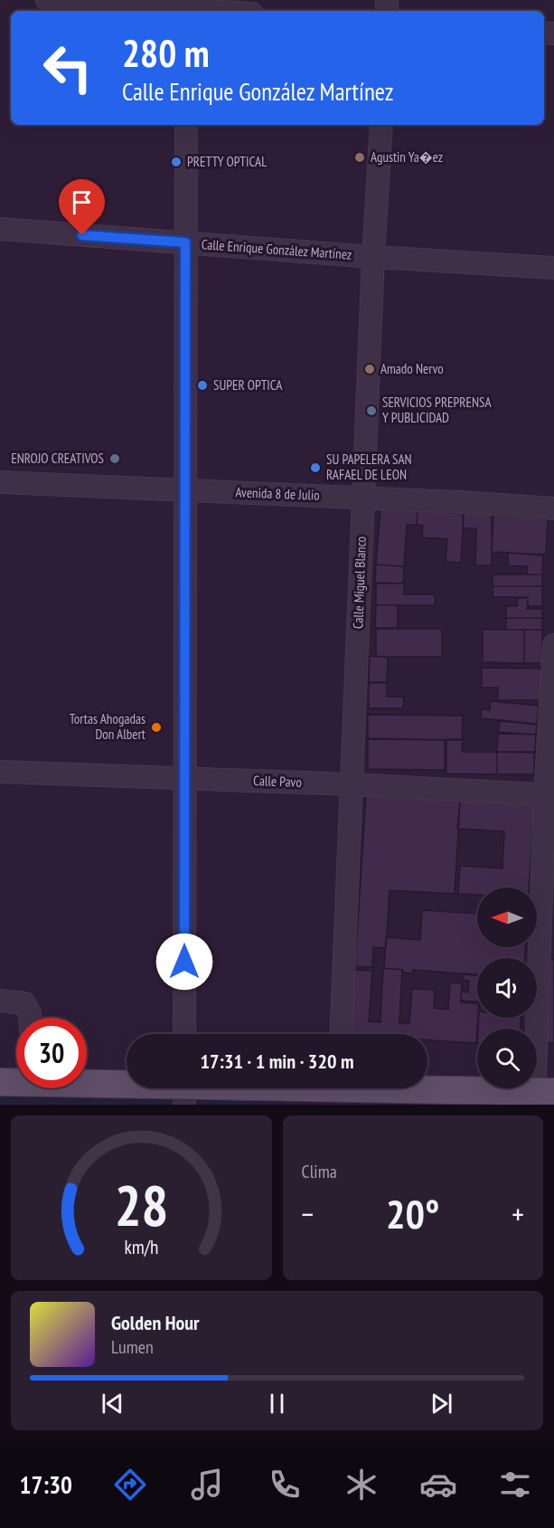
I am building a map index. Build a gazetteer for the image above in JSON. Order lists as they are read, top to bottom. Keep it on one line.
{"streets":{"street":["Calle Enrique González Martínez","Avenida 8 de Julio","Calle Miguel Blanco","Calle Pavo"]},"crossings":[["Calle Enrique González Martínez","Calle Miguel Blanco"],["Avenida 8 de Julio","Calle Miguel Blanco"],["Calle Miguel Blanco","Calle Pavo"]],"places":["Agustin Ya�ez","PRETTY OPTICAL","Amado Nervo","SUPER OPTICA","SERVICIOS PREPRENSA Y PUBLICIDAD","ENROJO CREATIVOS","SU PAPELERA SAN RAFAEL DE LEON","Tortas Ahogadas Don Albert"],"north":"left","page":{"turn":["280 m","Calle Enrique González Martínez"],"limit":"30","trip":"17:31 · 1 min · 320 m","tile":"Clima","heat":["−","20°","+"],"song":["Golden Hour","Lumen"],"tabs":"17:30","gauge":["28","km/h"]}}
